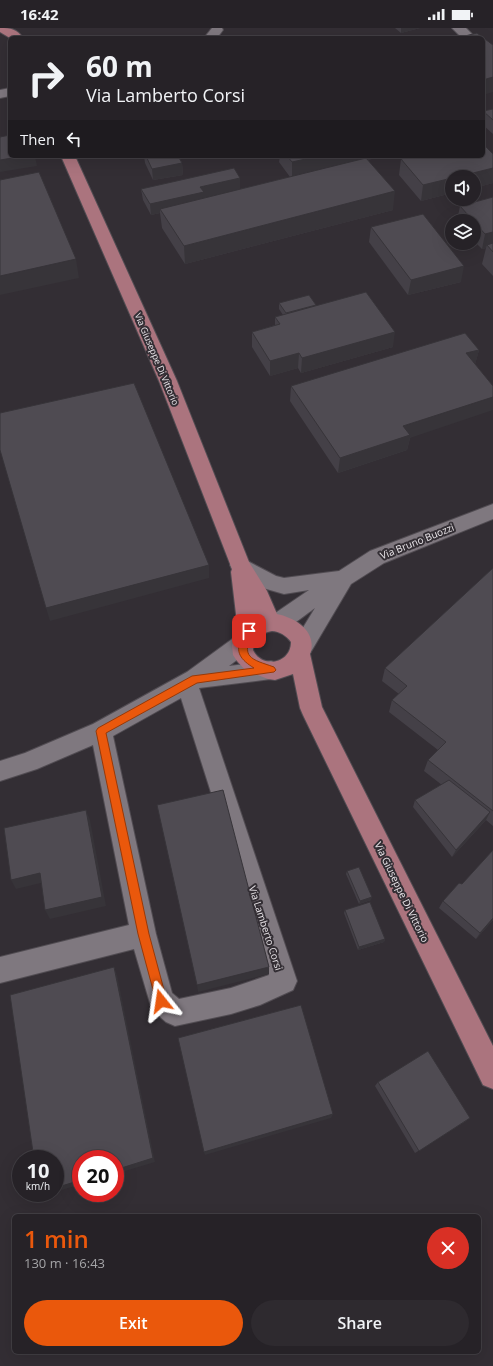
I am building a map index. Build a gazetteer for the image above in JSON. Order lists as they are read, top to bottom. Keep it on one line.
{"streets":{"main road":["Via Giuseppe Di Vittorio"],"street":["Via Bruno Buozzi","Via Lamberto Corsi"]},"crossings":[["Via Giuseppe Di Vittorio","Via Bruno Buozzi"]],"page":{"status":"16:42","turn":["60 m","Via Lamberto Corsi"],"then":"Then","speed":"10 km/h","limit":"20","heading":["1 min","130 m · 16:43"],"buttons":["Exit","Share"]}}
